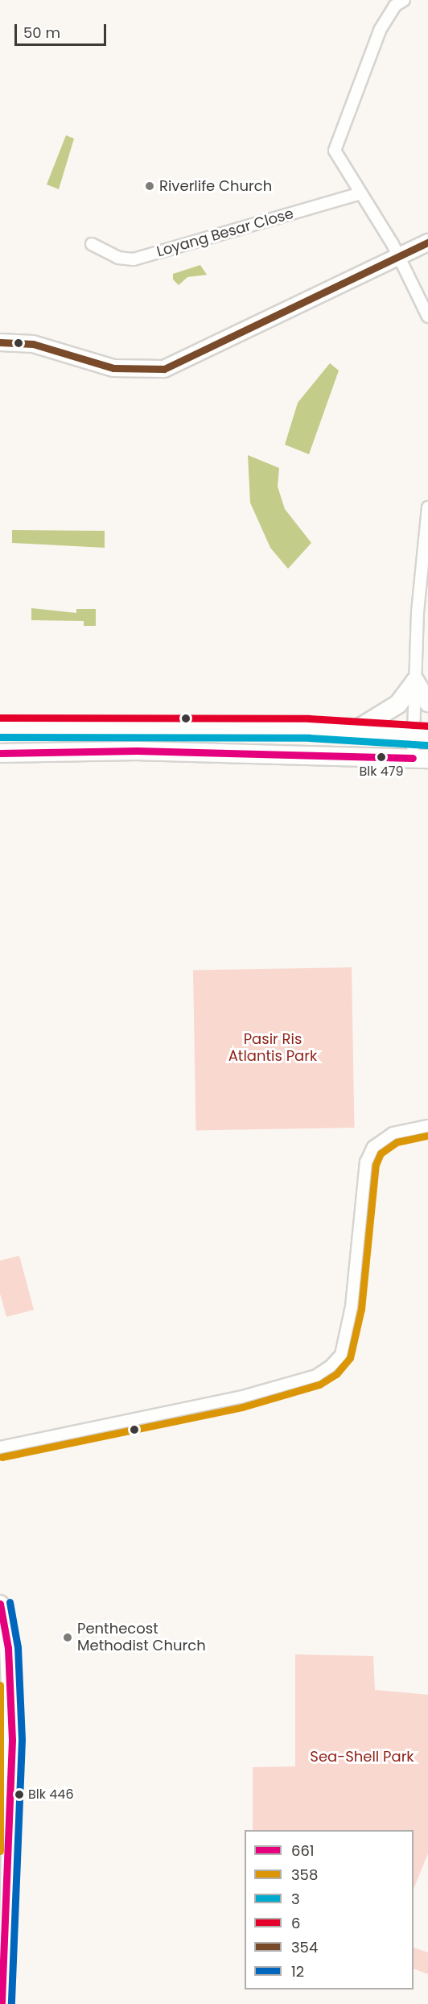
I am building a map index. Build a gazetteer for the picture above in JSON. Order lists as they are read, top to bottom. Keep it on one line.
{"streets":{"street":["Loyang Besar Close"]},"parks":["Pasir Ris Atlantis Park","Sea-Shell Park"],"places":["Riverlife Church","Blk 479","Penthecost Methodist Church","Blk 446"],"lines":["transit line 354","transit line 6","transit line 3","transit line 661","transit line 358","transit line 12"],"legend":["661","358","3","6","354","12"],"scale_bar":"50 m"}
